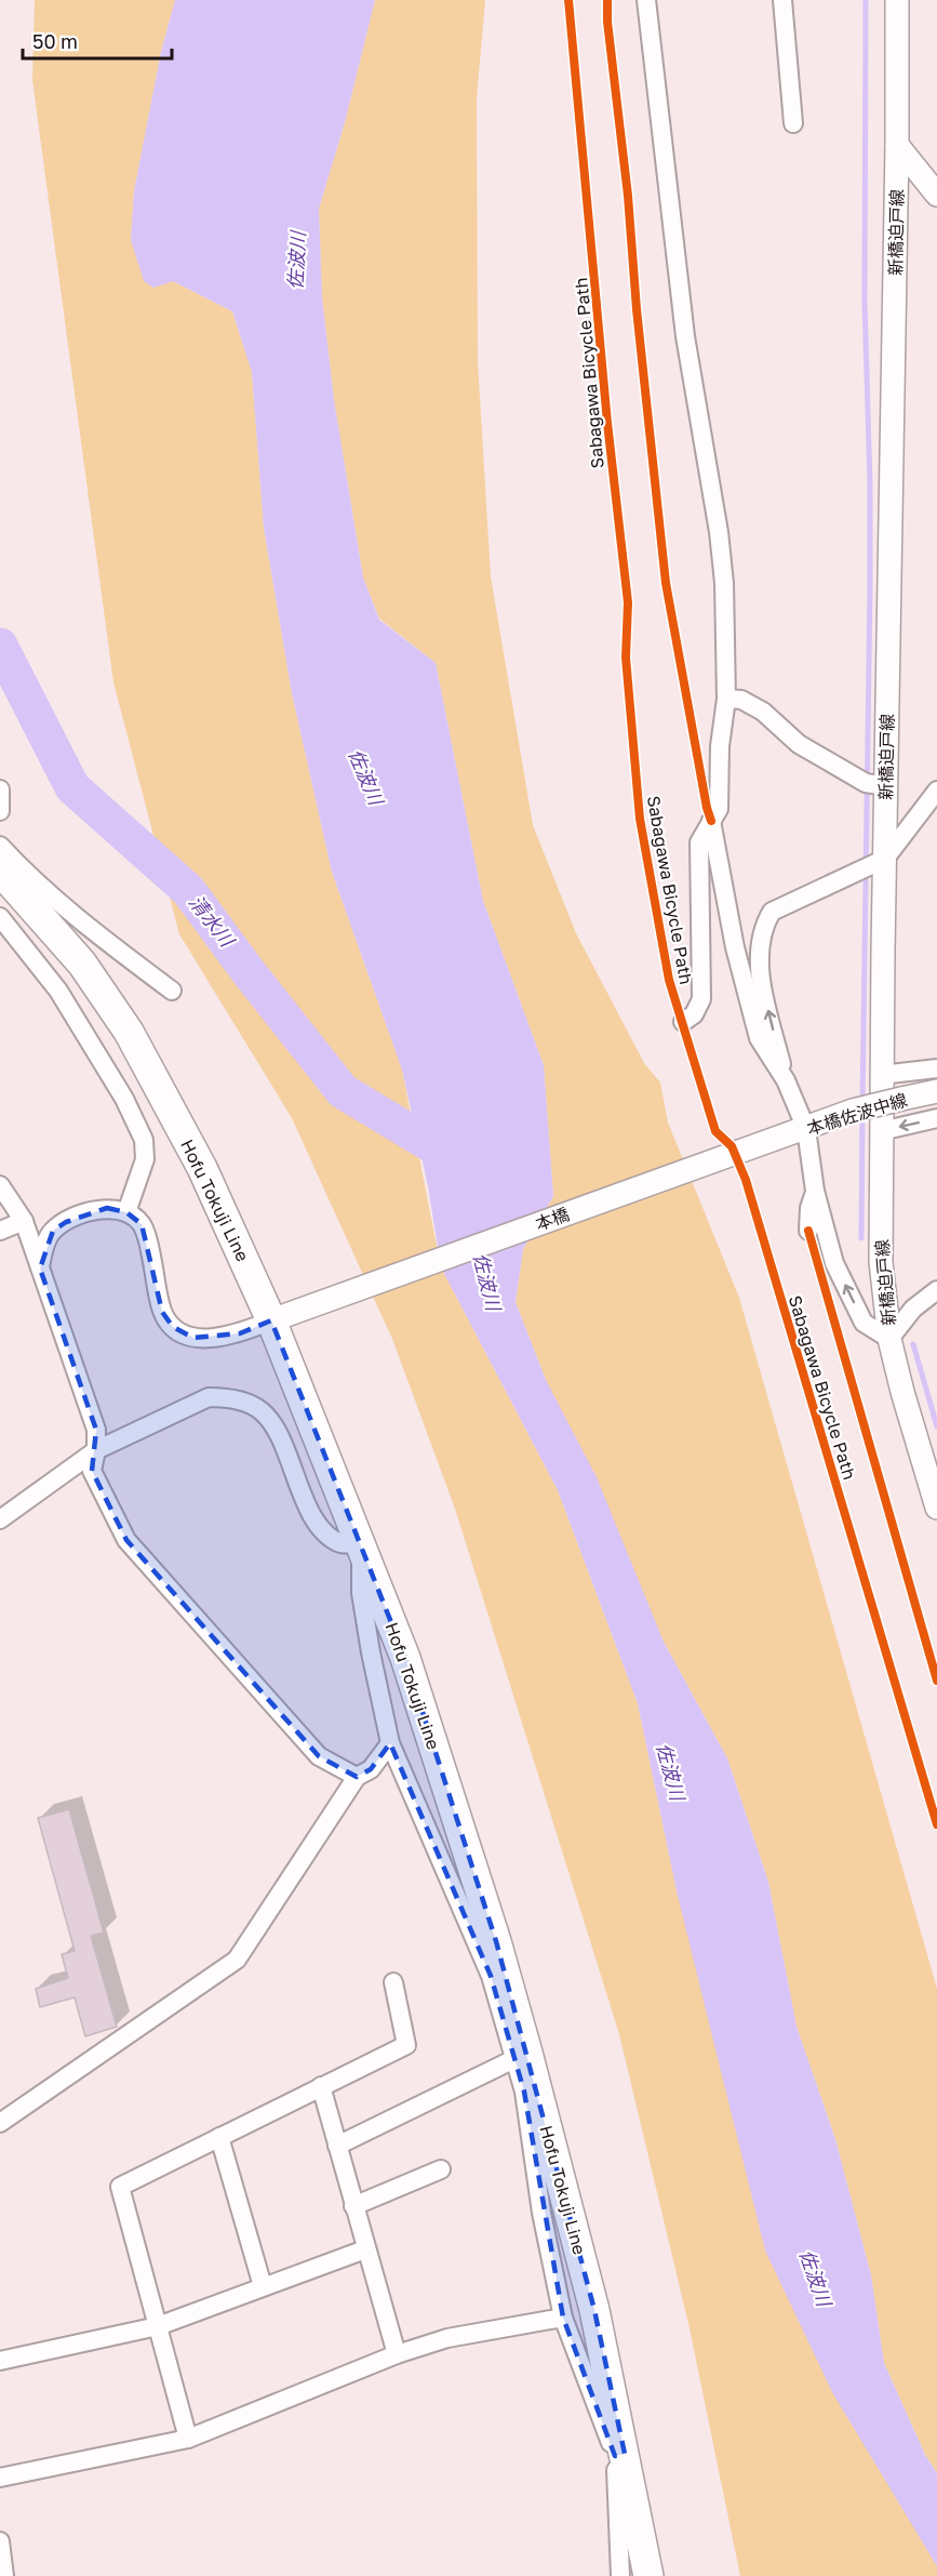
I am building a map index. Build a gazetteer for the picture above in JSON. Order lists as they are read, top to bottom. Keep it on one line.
{"streets":{"main road":["Hofu Tokuji Line"],"street":["新橋迫戸線","本橋佐波中線","本橋"],"cycle path":["Sabagawa Bicycle Path"]},"crossings":[["本橋佐波中線","本橋"],["Hofu Tokuji Line","本橋"]],"water":["佐波川","清水川"],"scale_bar":"50 m"}
